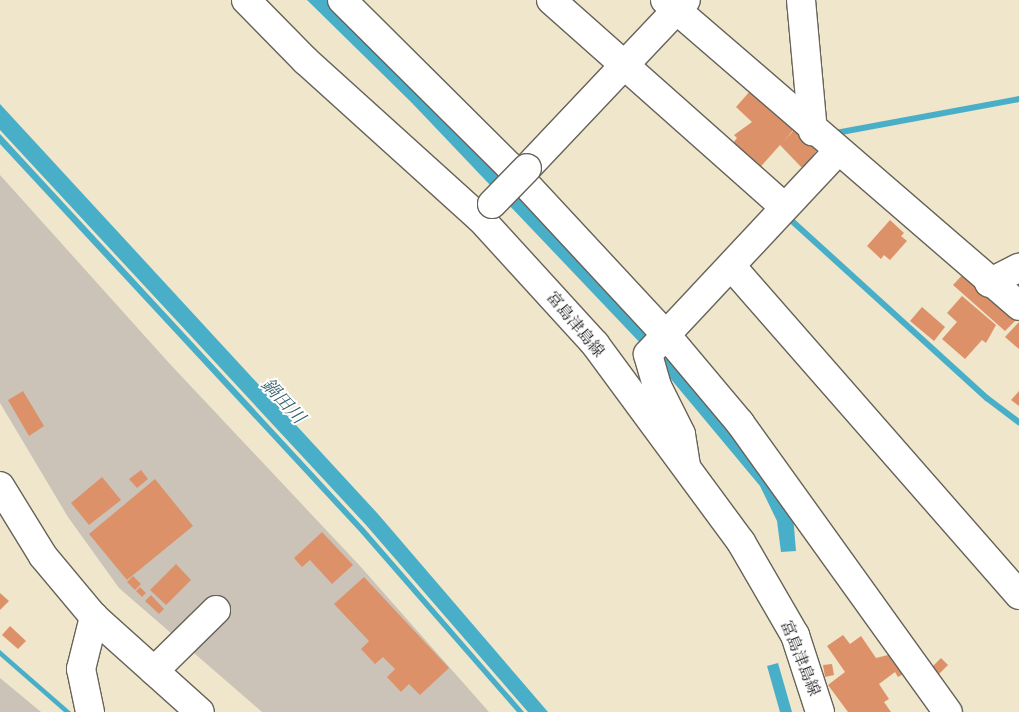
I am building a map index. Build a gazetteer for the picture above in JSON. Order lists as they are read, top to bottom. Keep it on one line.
{"streets":{"street":["富島津島線"]},"water":["鍋田川"]}
